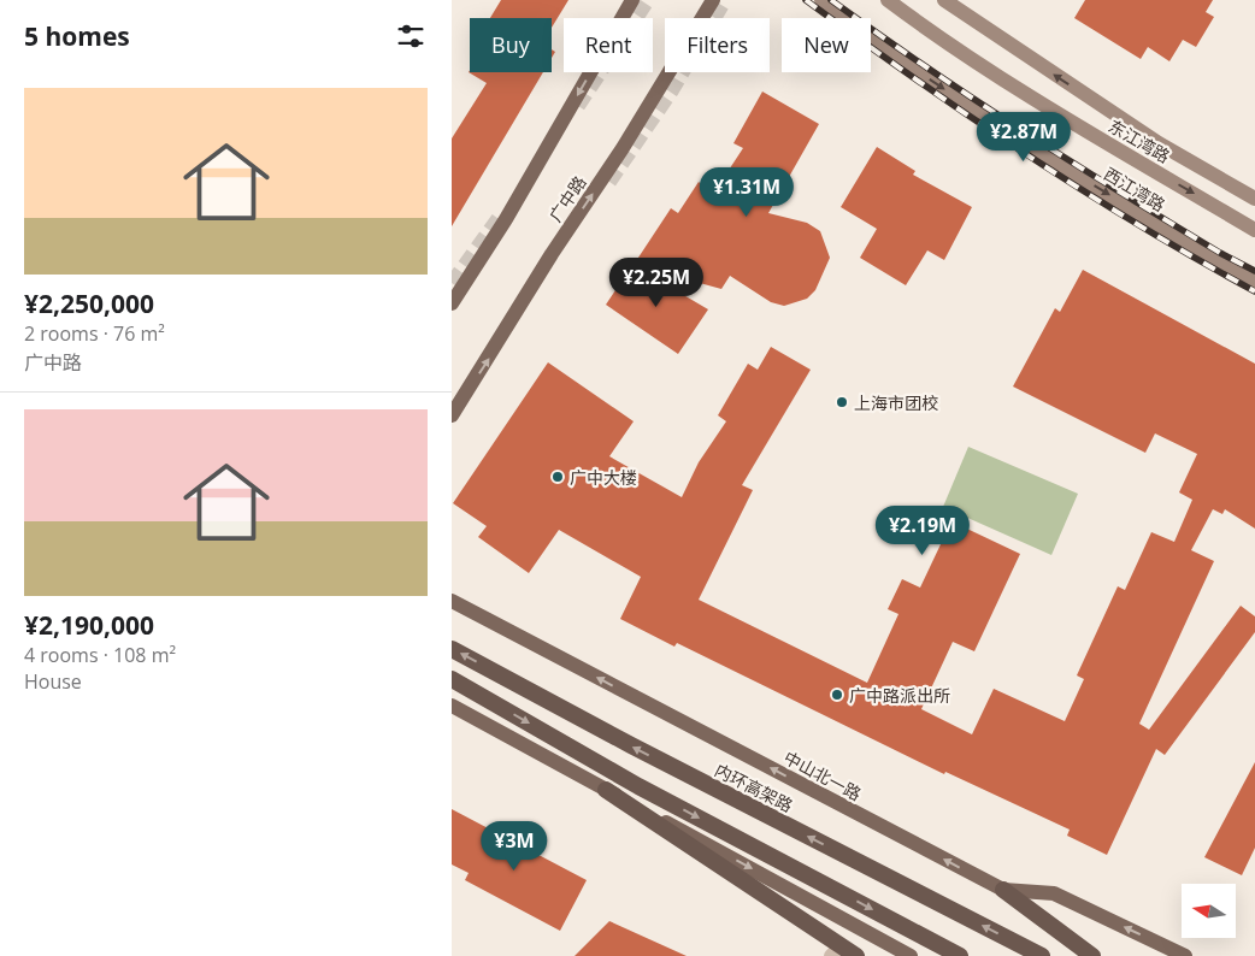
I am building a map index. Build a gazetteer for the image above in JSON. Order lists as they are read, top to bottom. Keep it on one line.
{"streets":{"highway":["内环高架路"],"main road":["东江湾路","西江湾路","广中路","中山北一路"]},"one_way":["西江湾路"],"places":["上海市团校","广中大楼","广中路派出所"],"north":"left","page":{"heading":"5 homes","chip":["Buy","Rent","Filters","New"],"list":[{"name":"¥2,250,000","note":"2 rooms · 76 m² · 广中路"},{"name":"¥2,190,000","note":"4 rooms · 108 m² · House"}],"price":["¥2.87M","¥1.31M","¥2.25M","¥2.19M","¥3M"]}}
